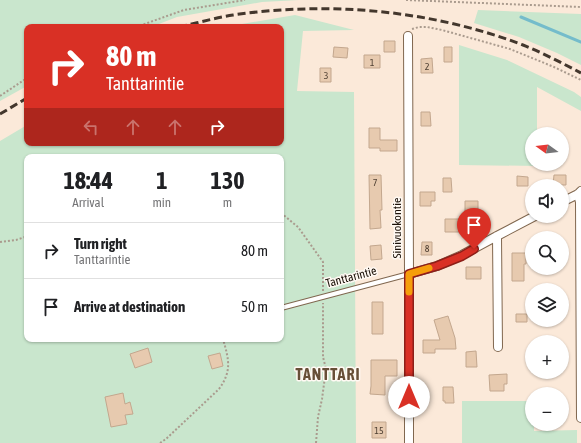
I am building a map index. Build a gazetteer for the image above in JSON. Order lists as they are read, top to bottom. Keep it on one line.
{"streets":{"street":["Sinivuokontie","Tanttarintie"]},"crossings":[["Sinivuokontie","Tanttarintie"]],"districts":["TANTTARI"],"house_numbers":["1","2","3","7","8","15"],"north":"left","page":{"turn":["80 m","Tanttarintie"],"map_buttons":["+","−"],"eta":["18:44","Arrival","1","min","130","m"],"list":[{"name":"Turn right","note":"Tanttarintie","value":"80 m"},{"name":"Arrive at destination","value":"50 m"}]}}
